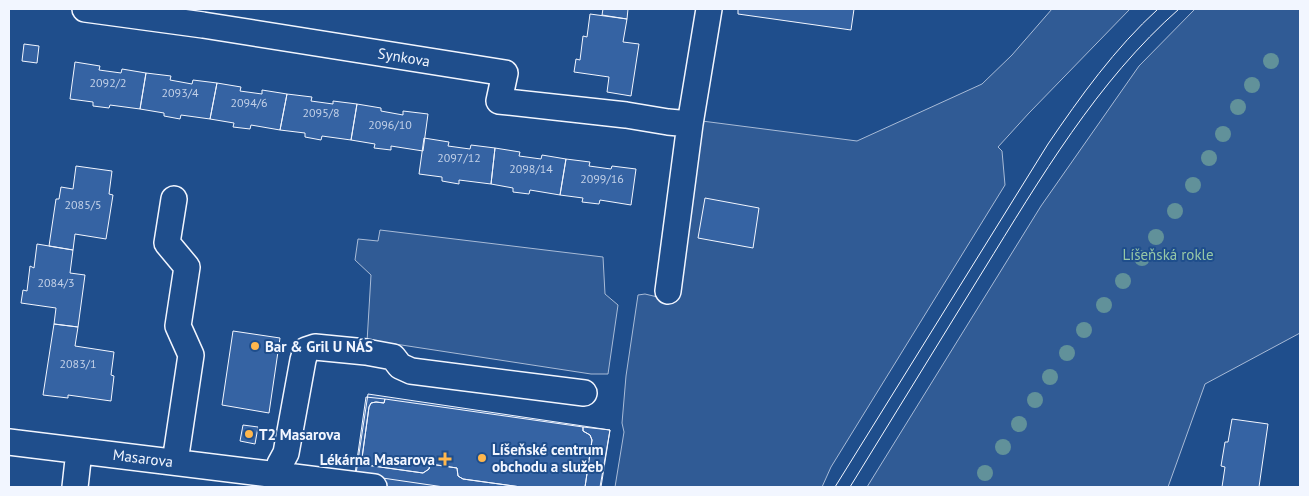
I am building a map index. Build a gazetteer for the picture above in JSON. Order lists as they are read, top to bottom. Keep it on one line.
{"streets":{"street":["Synkova","Masarova"]},"parks":["Líšeňská rokle"],"places":{"other":["Bar & Gril U NÁS","T2 Masarova","Líšeňské centrum obchodu a služeb"],"health":["Lékárna Masarova"]},"house_numbers":["2092/2","2093/4","2094/6","2095/8","2096/10","2097/12","2098/14","2099/16","2085/5","2084/3","2083/1"]}
